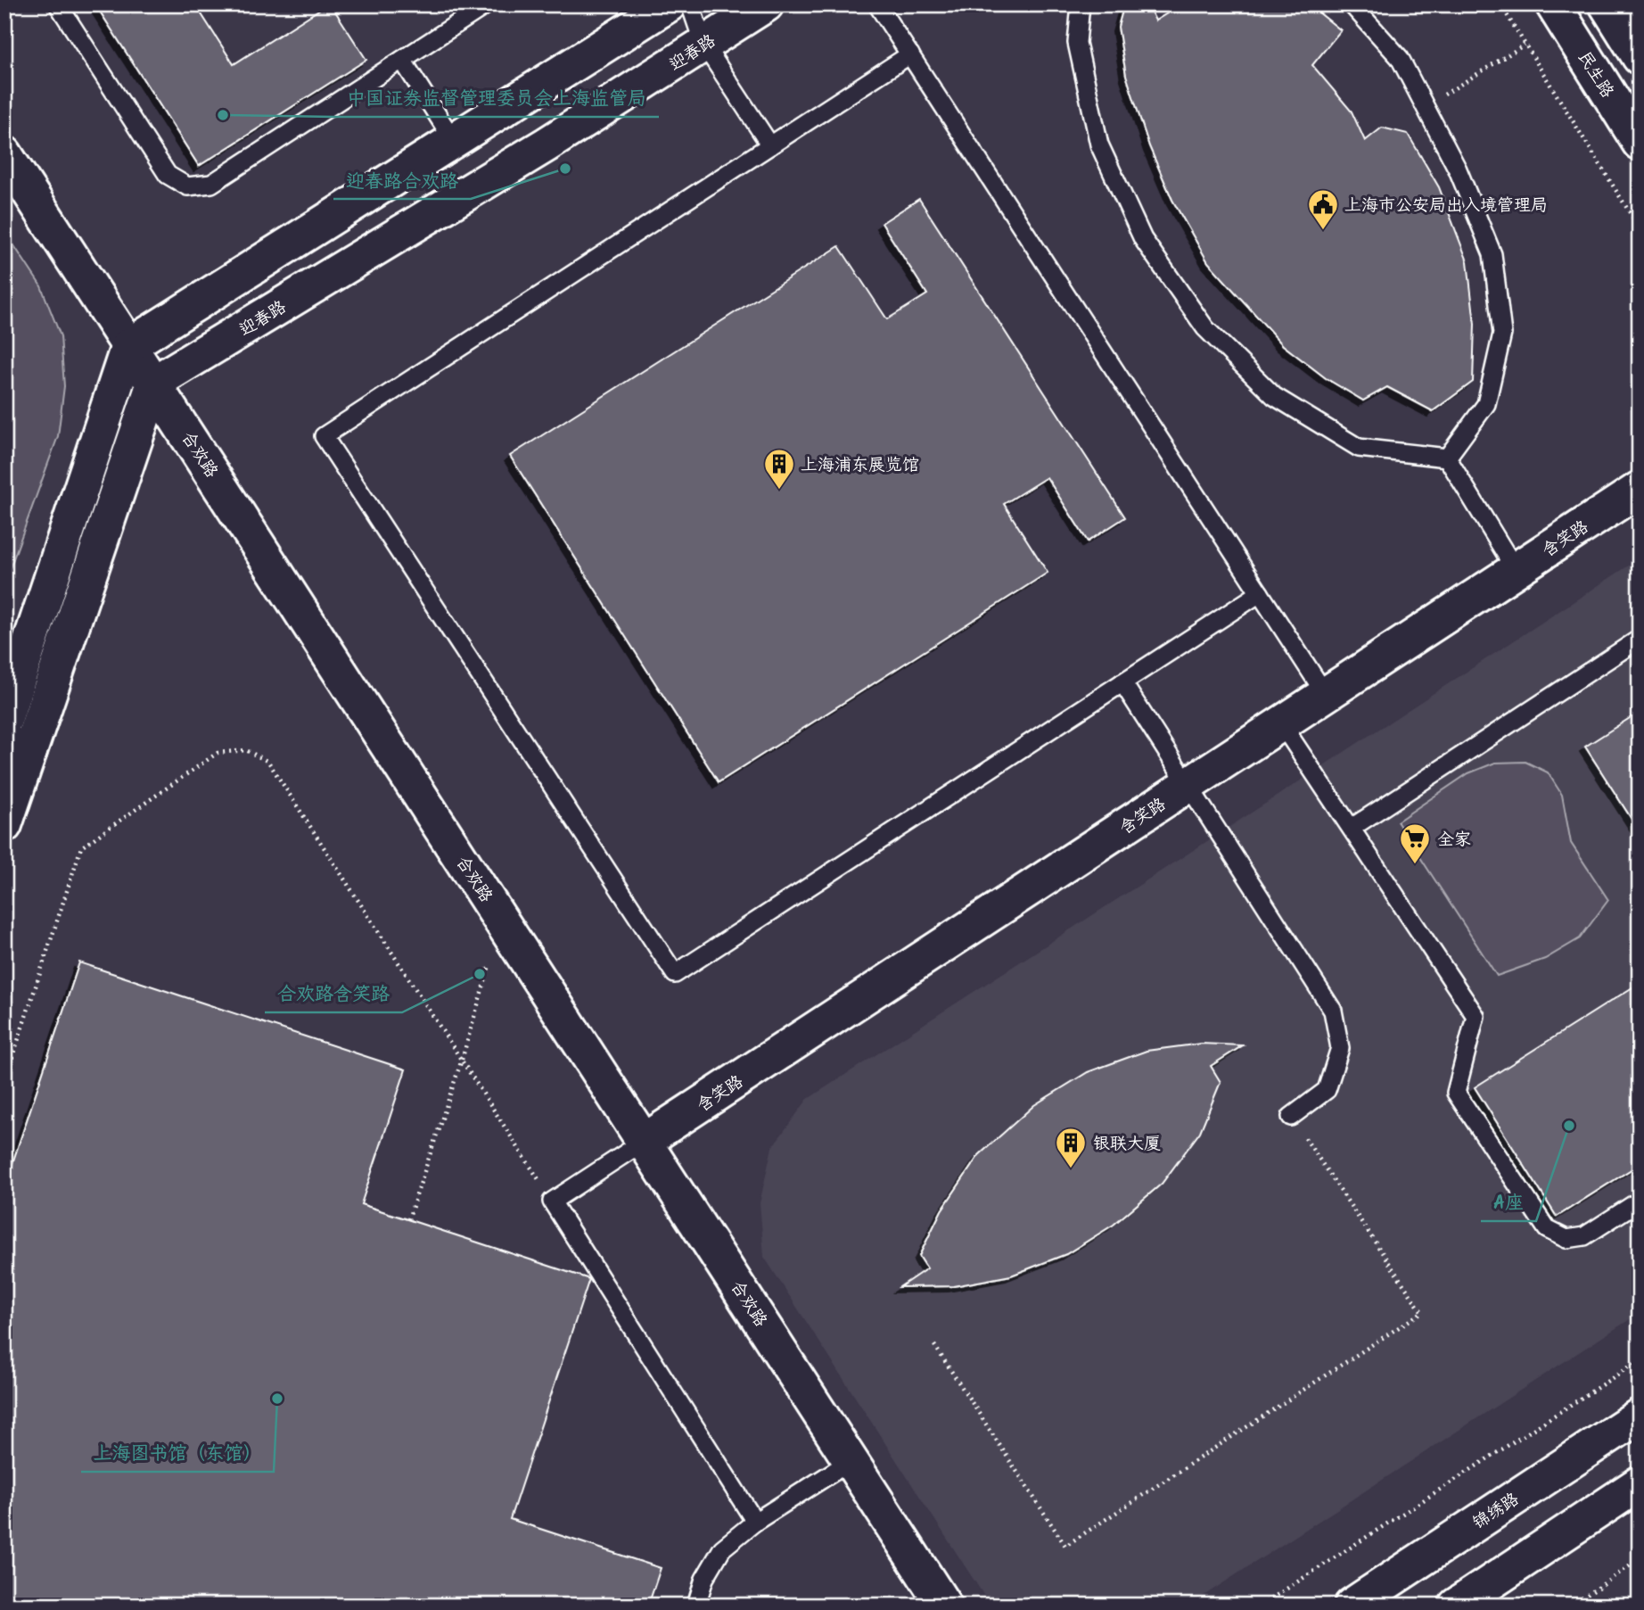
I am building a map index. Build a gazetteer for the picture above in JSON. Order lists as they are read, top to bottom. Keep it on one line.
{"streets":{"street":["迎春路","民生路","合欢路","含笑路","锦绣路"]},"crossings":[["迎春路","合欢路"],["合欢路","含笑路"]],"places":{"other":["中国证券监督管理委员会上海监管局","迎春路合欢路","合欢路含笑路","A座","上海图书馆（东馆）"],"public building":["上海市公安局出入境管理局"],"building":["上海浦东展览馆","银联大厦"],"supermarket":["全家"]}}
